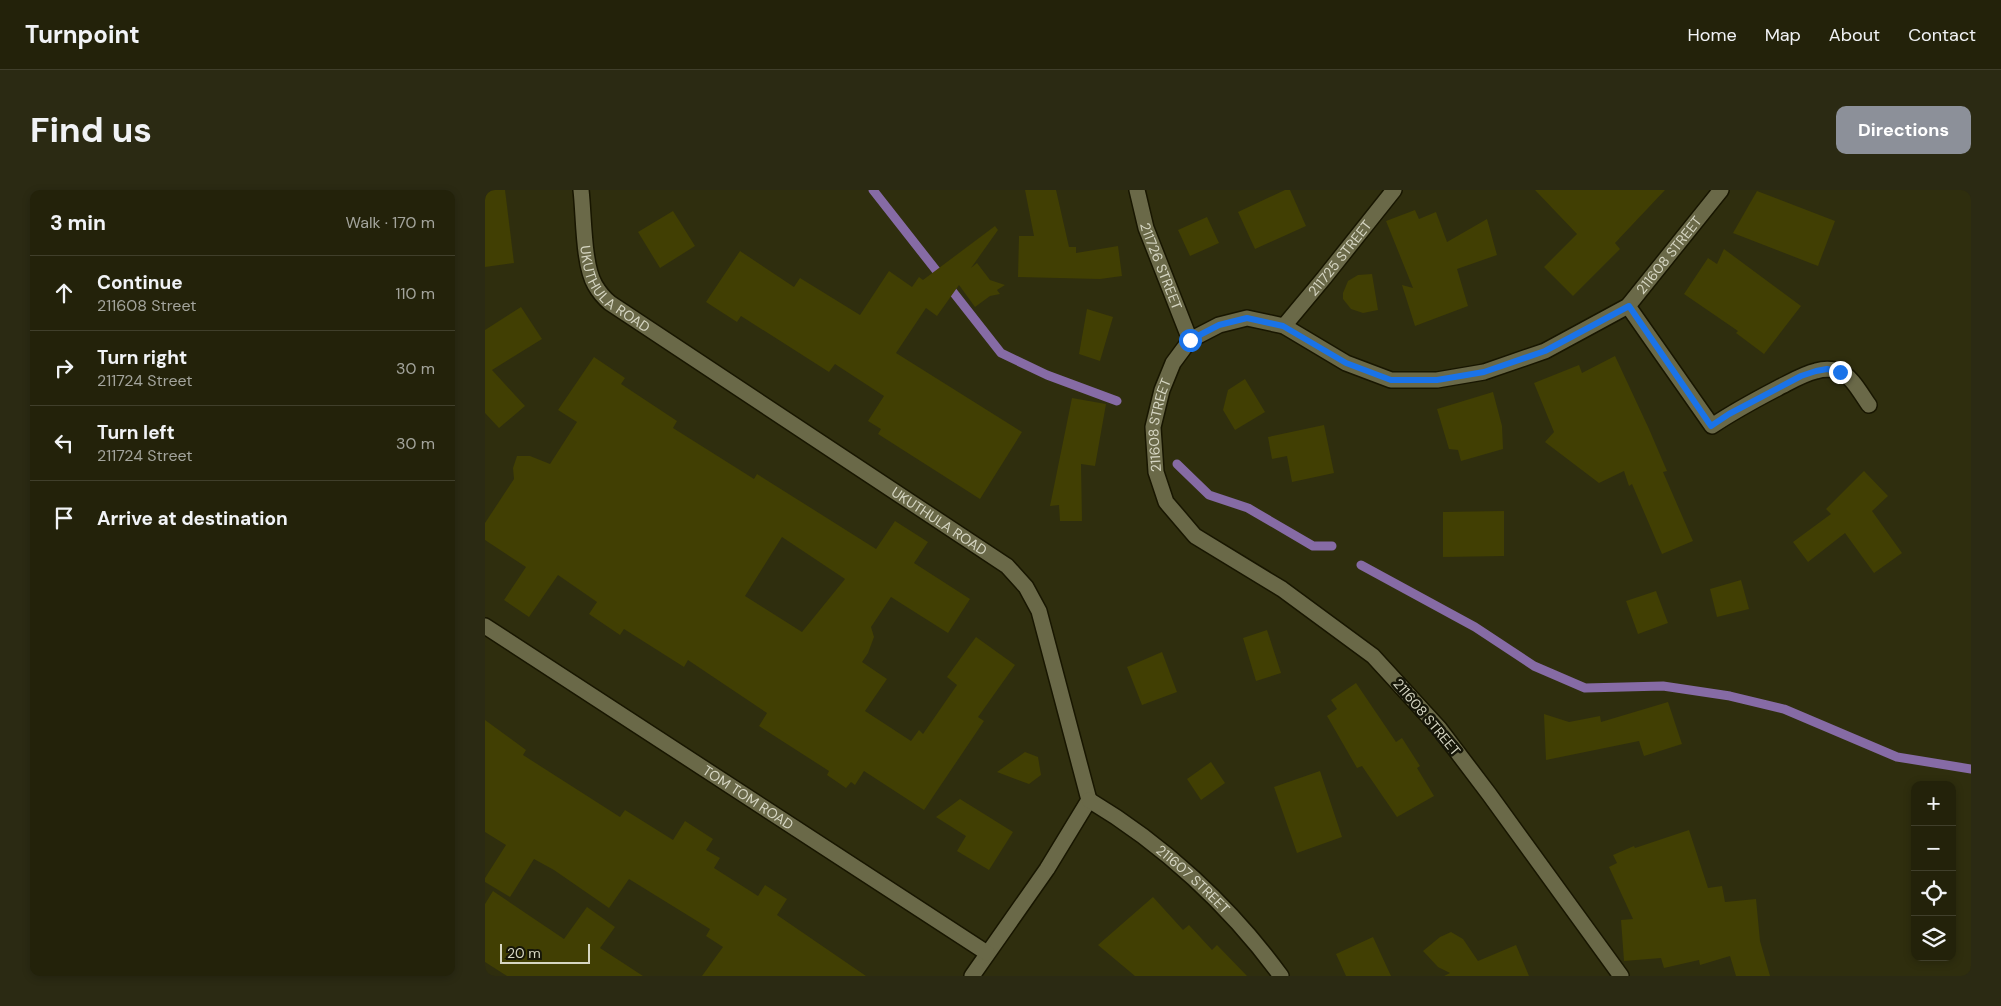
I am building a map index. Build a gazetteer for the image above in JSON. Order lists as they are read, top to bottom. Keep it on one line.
{"streets":{"street":["211608 STREET","211725 STREET","211726 STREET","UKUTHULA ROAD","TOM TOM ROAD","211607 STREET"]},"crossings":[["211608 STREET","211725 STREET"],["211608 STREET","211726 STREET"],["UKUTHULA ROAD","211607 STREET"]],"scale_bar":"20 m","page":{"header":"Turnpoint","nav":["Home","Map","About","Contact"],"buttons":"Directions","title":"Find us","heading":["3 min","Walk · 170 m"],"list":[["Continue","211608 Street","110 m"],["Turn right","211724 Street","30 m"],["Turn left","211724 Street","30 m"],"Arrive at destination"],"map_buttons":["+","−"],"scale":"20 m"}}
